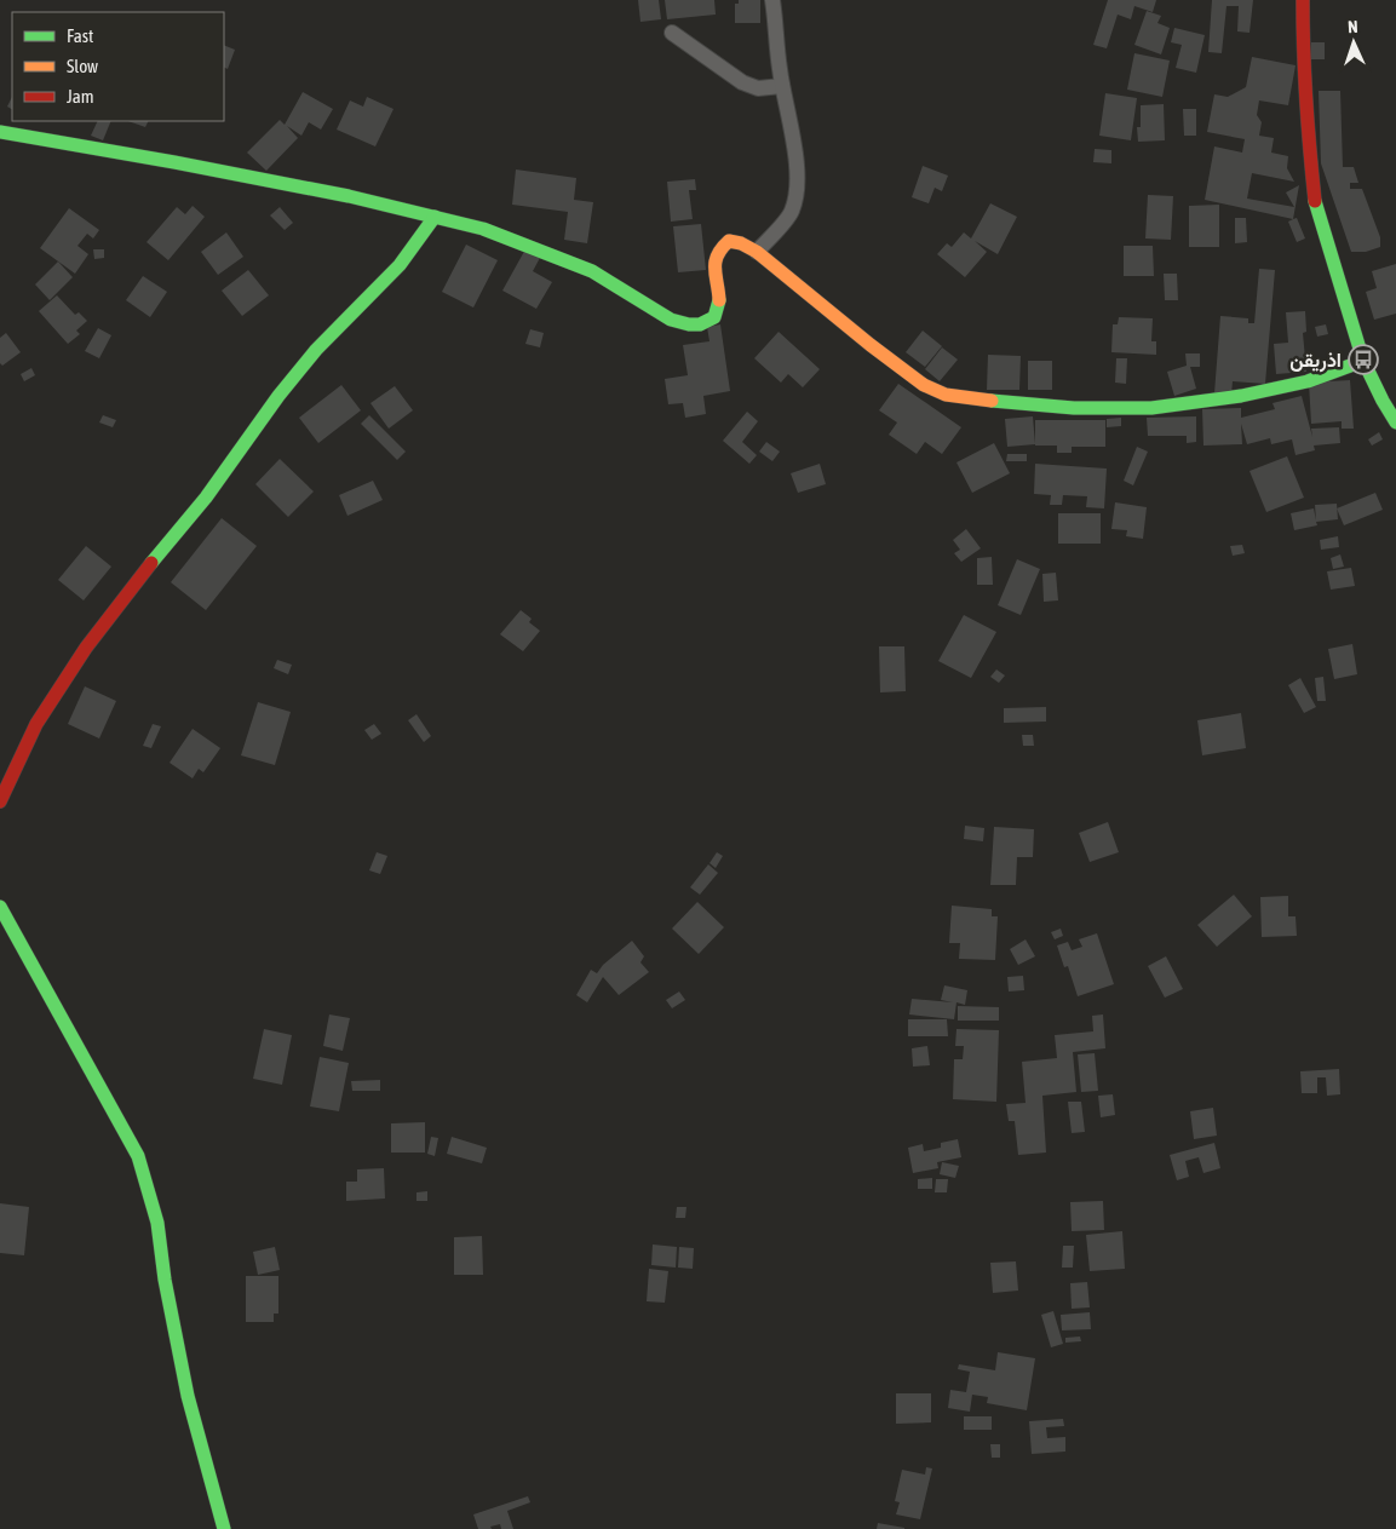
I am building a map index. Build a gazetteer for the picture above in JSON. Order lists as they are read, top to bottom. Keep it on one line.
{"places":{"bus stop":["اذريقن"]},"legend":["Fast","Slow","Jam"],"north":"top"}
